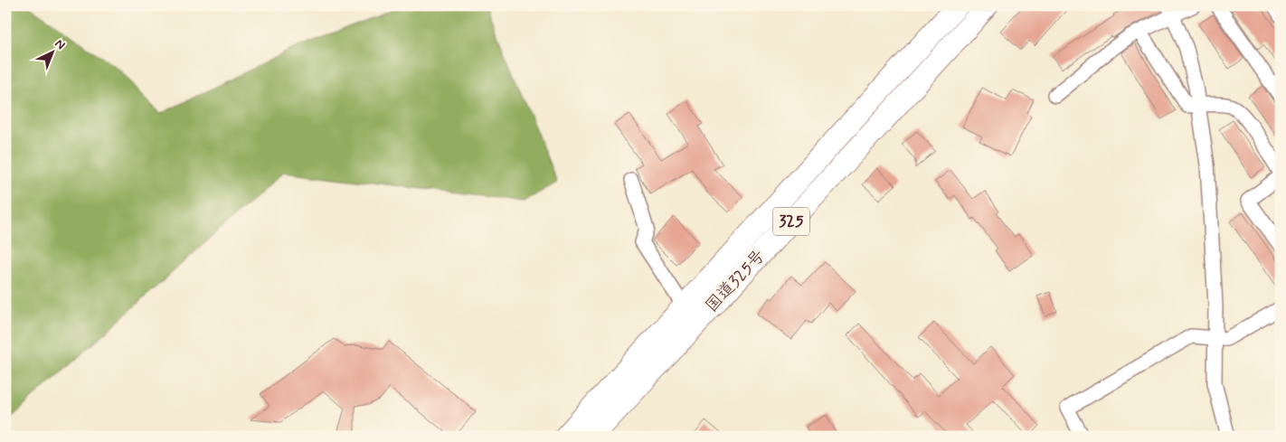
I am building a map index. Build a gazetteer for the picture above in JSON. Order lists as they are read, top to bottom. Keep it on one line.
{"streets":{"highway":["325","国道325号"]},"north":"top right"}
